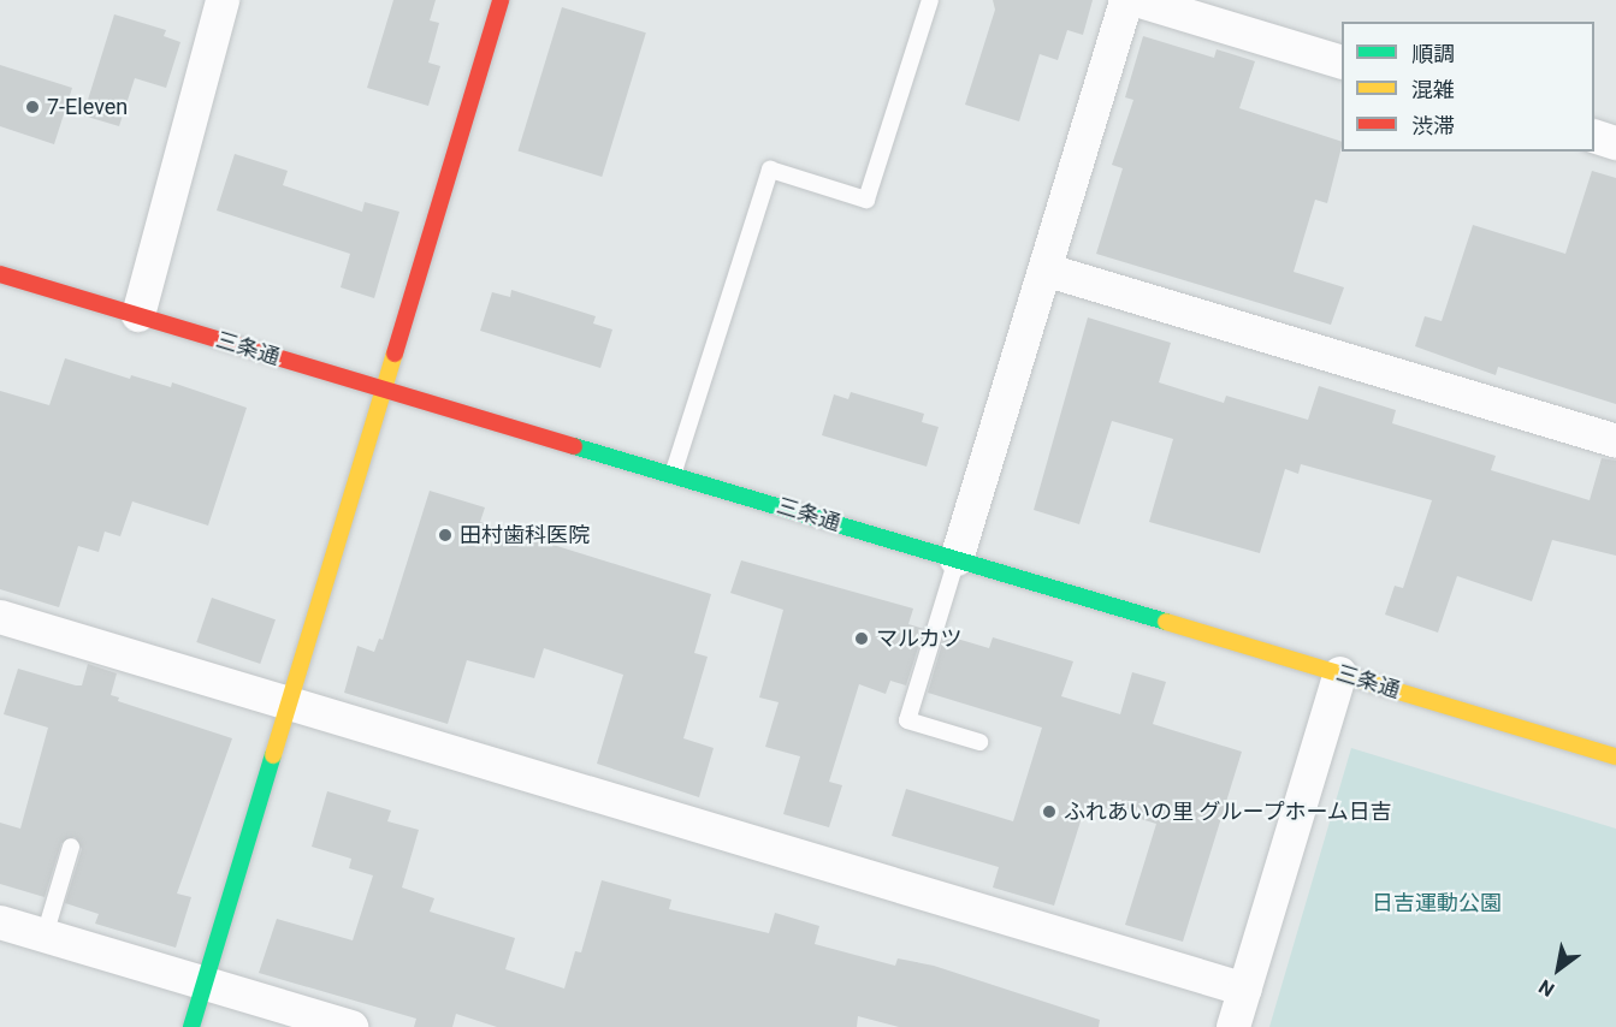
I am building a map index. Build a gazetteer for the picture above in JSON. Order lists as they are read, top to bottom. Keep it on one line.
{"streets":{"street":["三条通"]},"parks":["日吉運動公園"],"places":["7-Eleven","田村歯科医院","マルカツ","ふれあいの里 グループホーム日吉"],"legend":["順調","混雑","渋滞"],"north":"bottom left"}
